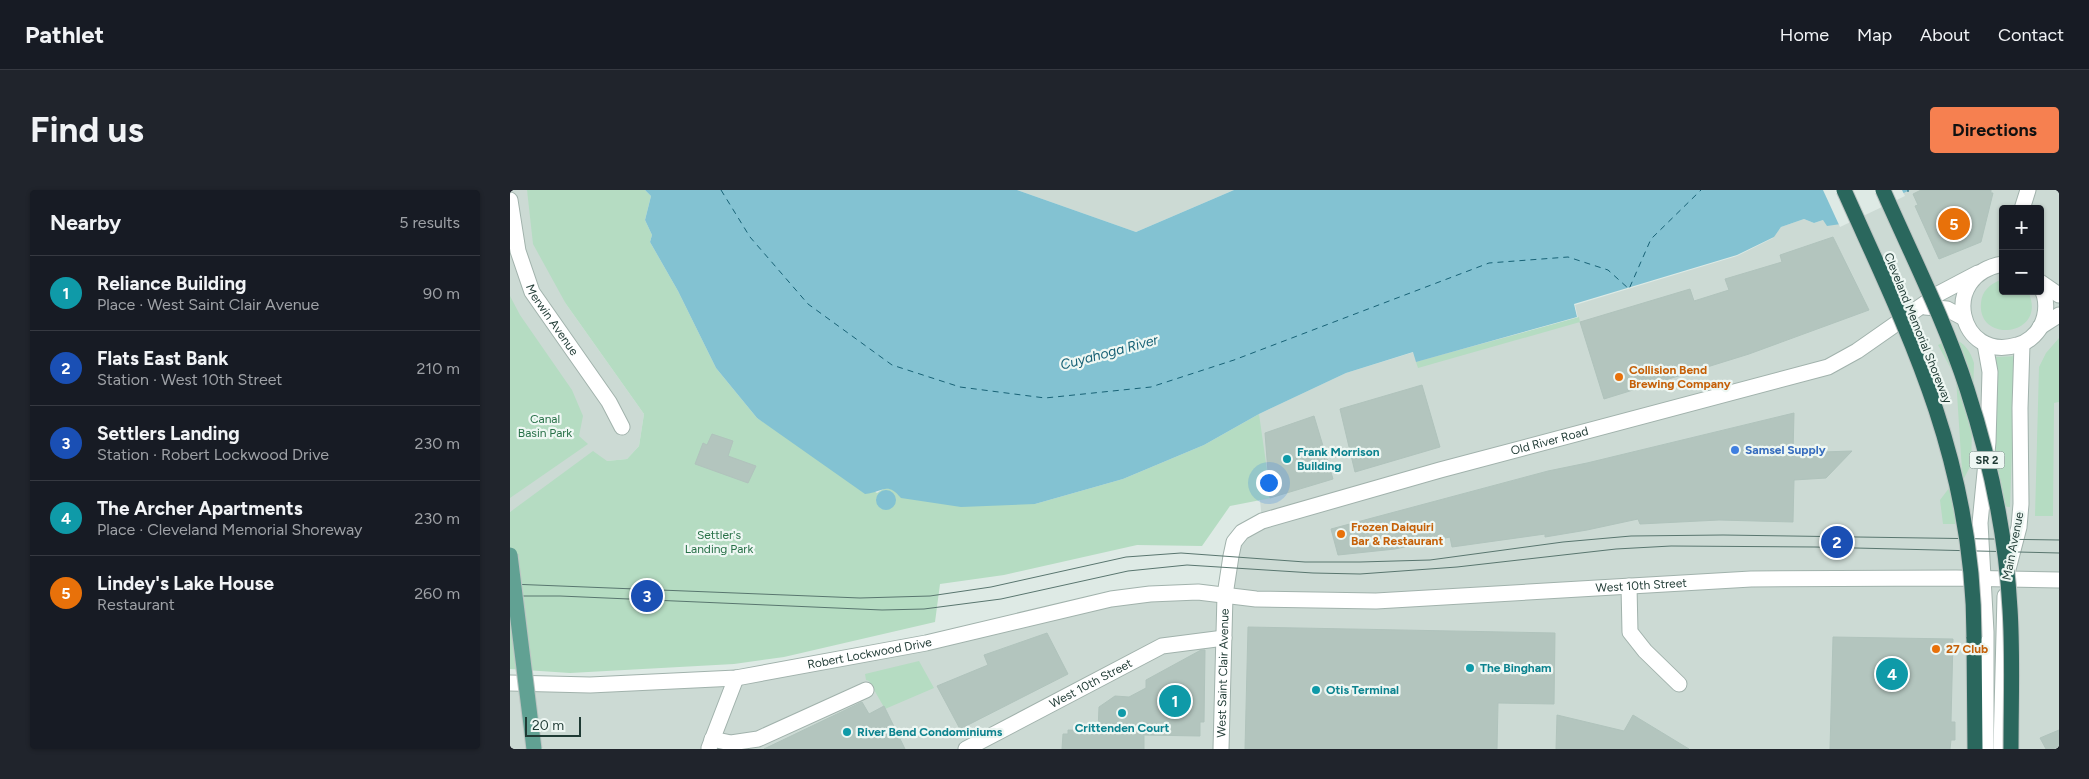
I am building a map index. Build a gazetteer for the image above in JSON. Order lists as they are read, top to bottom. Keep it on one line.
{"streets":{"highway":["Cleveland Memorial Shoreway","SR 2"],"street":["Merwin Avenue","Old River Road","Main Avenue","West 10th Street","Robert Lockwood Drive","West Saint Clair Avenue"]},"crossings":[["Old River Road","West 10th Street"],["Old River Road","Robert Lockwood Drive"],["Old River Road","West Saint Clair Avenue"],["Main Avenue","West 10th Street"],["West 10th Street","Robert Lockwood Drive"],["West 10th Street","West Saint Clair Avenue"],["Robert Lockwood Drive","West Saint Clair Avenue"]],"water":["Cuyahoga River"],"parks":["Canal Basin Park","Settler's Landing Park"],"places":["Collision Bend Brewing Company","Samsel Supply","Frank Morrison Building","Frozen Daiquiri Bar & Restaurant","27 Club","The Bingham","Otis Terminal","Crittenden Court","River Bend Condominiums"],"scale_bar":"20 m","page":{"header":"Pathlet","nav":["Home","Map","About","Contact"],"buttons":"Directions","title":"Find us","heading":["Nearby","5 results"],"map_buttons":["+","−"],"pins":["5","2","3","4","1"],"list":[{"mark":"1","name":"Reliance Building","note":"Place · West Saint Clair Avenue","value":"90 m"},{"mark":"2","name":"Flats East Bank","note":"Station · West 10th Street","value":"210 m"},{"mark":"3","name":"Settlers Landing","note":"Station · Robert Lockwood Drive","value":"230 m"},{"mark":"4","name":"The Archer Apartments","note":"Place · Cleveland Memorial Shoreway","value":"230 m"},{"mark":"5","name":"Lindey's Lake House","note":"Restaurant","value":"260 m"}],"scale":"20 m"}}
